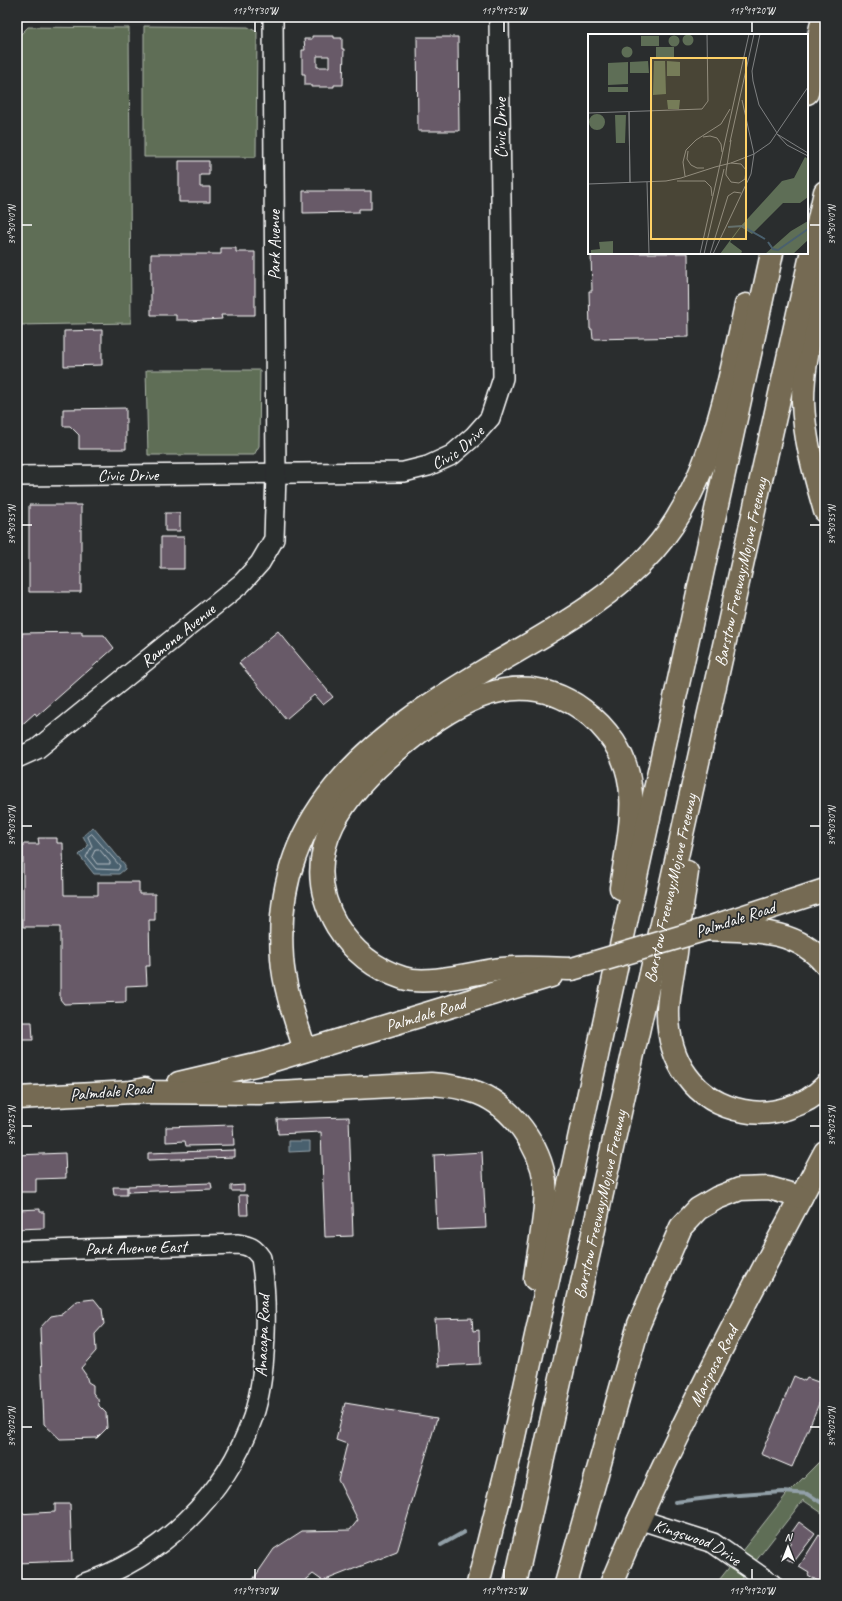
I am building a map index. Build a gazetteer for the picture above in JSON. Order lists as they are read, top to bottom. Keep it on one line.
{"streets":{"main road":["Barstow Freeway;Mojave Freeway","Palmdale Road","Mariposa Road"],"street":["Civic Drive","Park Avenue","Ramona Avenue","Park Avenue East","Anacapa Road","Kingswood Drive"]},"crossings":[["Civic Drive","Park Avenue"],["Civic Drive","Ramona Avenue"],["Park Avenue","Ramona Avenue"],["Park Avenue East","Anacapa Road"],["Mariposa Road","Kingswood Drive"]],"north":"top","coordinates":["117°19'30\"W","117°19'25\"W","117°19'20\"W","34°30'40\"N","34°30'35\"N","34°30'30\"N","34°30'25\"N","34°30'20\"N"]}
